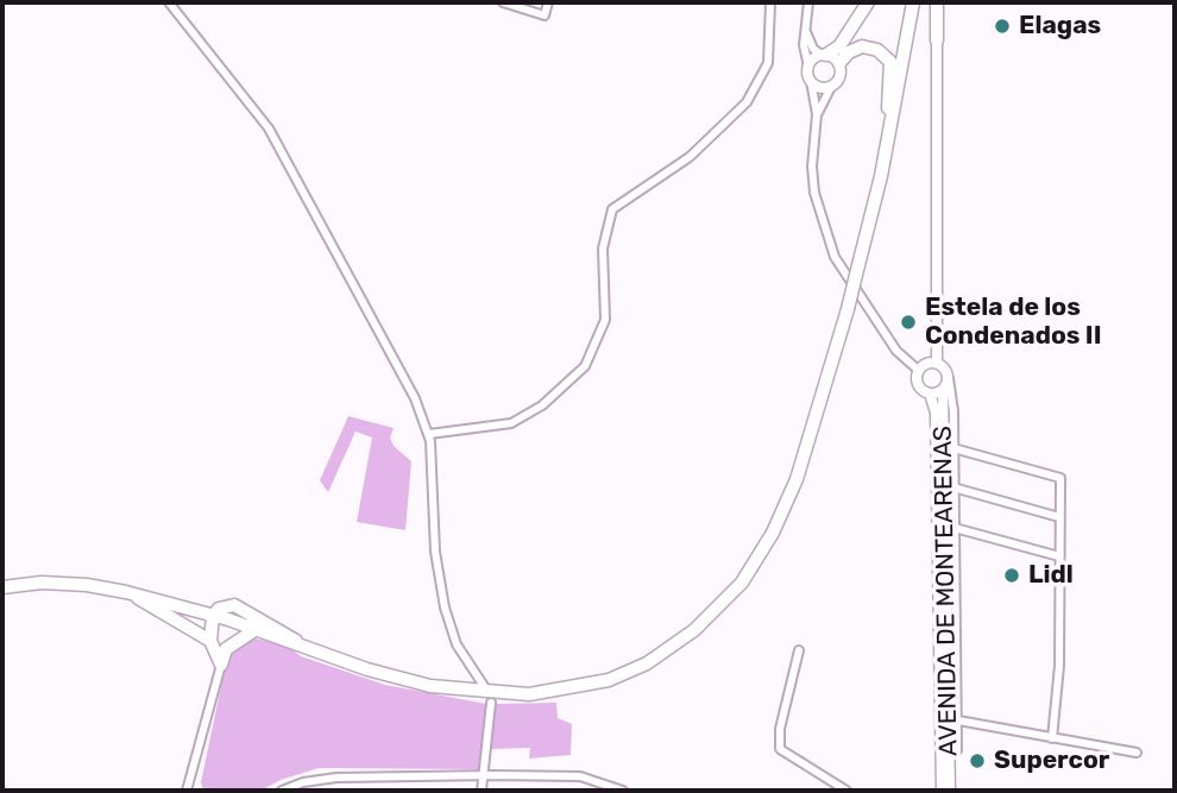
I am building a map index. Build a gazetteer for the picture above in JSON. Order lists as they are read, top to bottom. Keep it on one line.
{"streets":{"main road":["AVENIDA DE MONTEARENAS"]},"places":["Elagas","Estela de los Condenados II","Lidl","Supercor"]}
